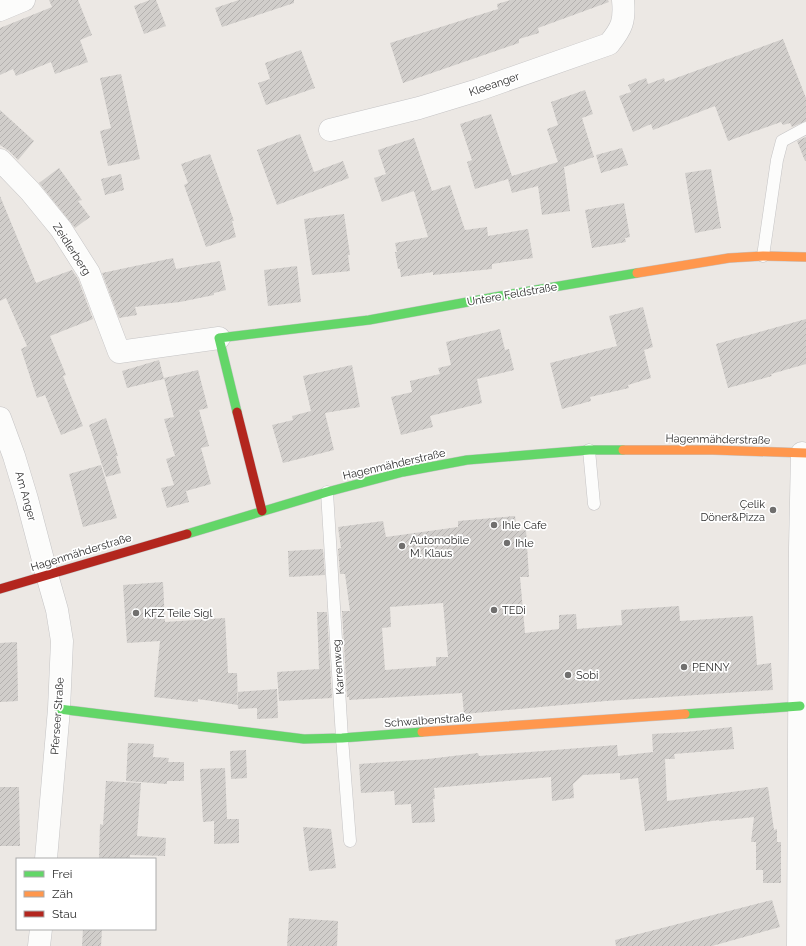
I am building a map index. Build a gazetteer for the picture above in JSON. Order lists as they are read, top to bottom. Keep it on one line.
{"streets":{"street":["Kleeanger","Zeidlerberg","Untere Feldstraße","Hagenmähderstraße","Am Anger","Pferseer Straße","Schwalbenstraße"],"lane":["Karrenweg"]},"crossings":[["Zeidlerberg","Untere Feldstraße"],["Hagenmähderstraße","Am Anger"],["Hagenmähderstraße","Karrenweg"],["Hagenmähderstraße","Pferseer Straße"],["Am Anger","Pferseer Straße"],["Karrenweg","Schwalbenstraße"],["Pferseer Straße","Schwalbenstraße"]],"places":["Çelik Döner&Pizza","Ihle Cafe","Ihle","Automobile M. Klaus","TEDi","KFZ Teile Sigl","PENNY","Sobi"],"legend":["Frei","Zäh","Stau"]}
